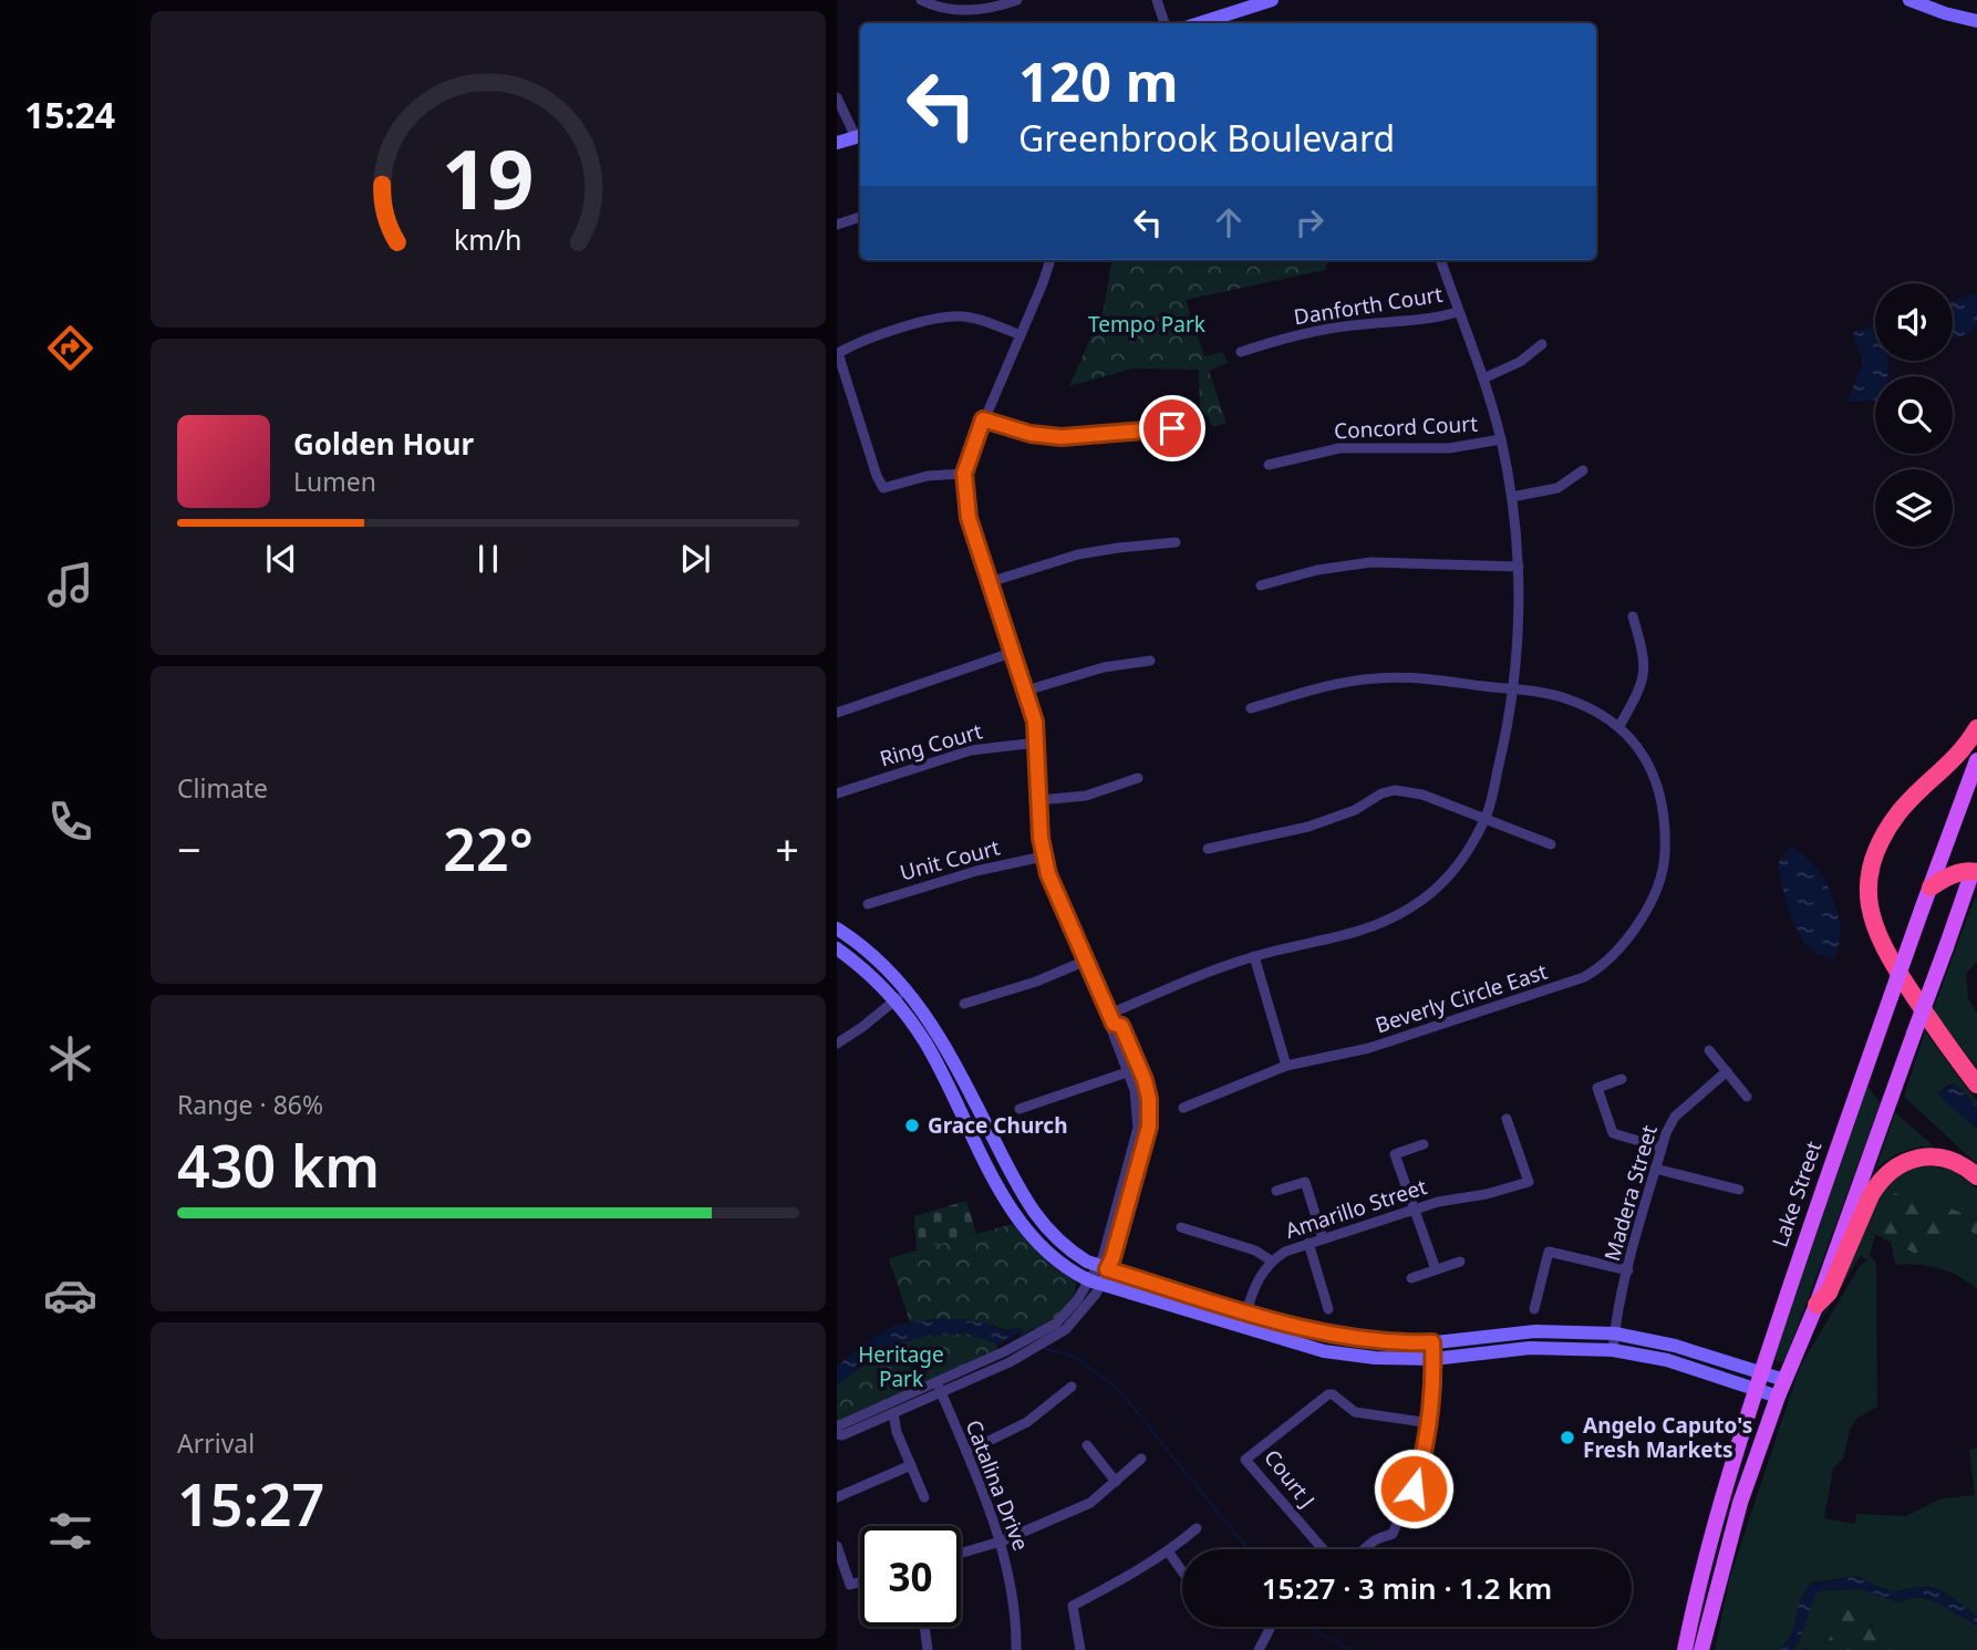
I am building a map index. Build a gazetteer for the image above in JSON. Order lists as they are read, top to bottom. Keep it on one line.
{"streets":{"main road":["Lake Street"],"street":["Danforth Court","Concord Court","Ring Court","Unit Court","Beverly Circle East","Madera Street","Amarillo Street","Court J","Catalina Drive"]},"parks":["Tempo Park","Heritage Park"],"places":["Grace Church","Angelo Caputo's Fresh Markets"],"page":{"tabs":"15:24","turn":["120 m","Greenbrook Boulevard"],"song":["Golden Hour","Lumen"],"tile":["Climate",["Range · 86%","430 km"],["Arrival","15:27"]],"heat":["−","22°","+"],"limit":"30","trip":"15:27 · 3 min · 1.2 km","gauge":["19","km/h"]}}
